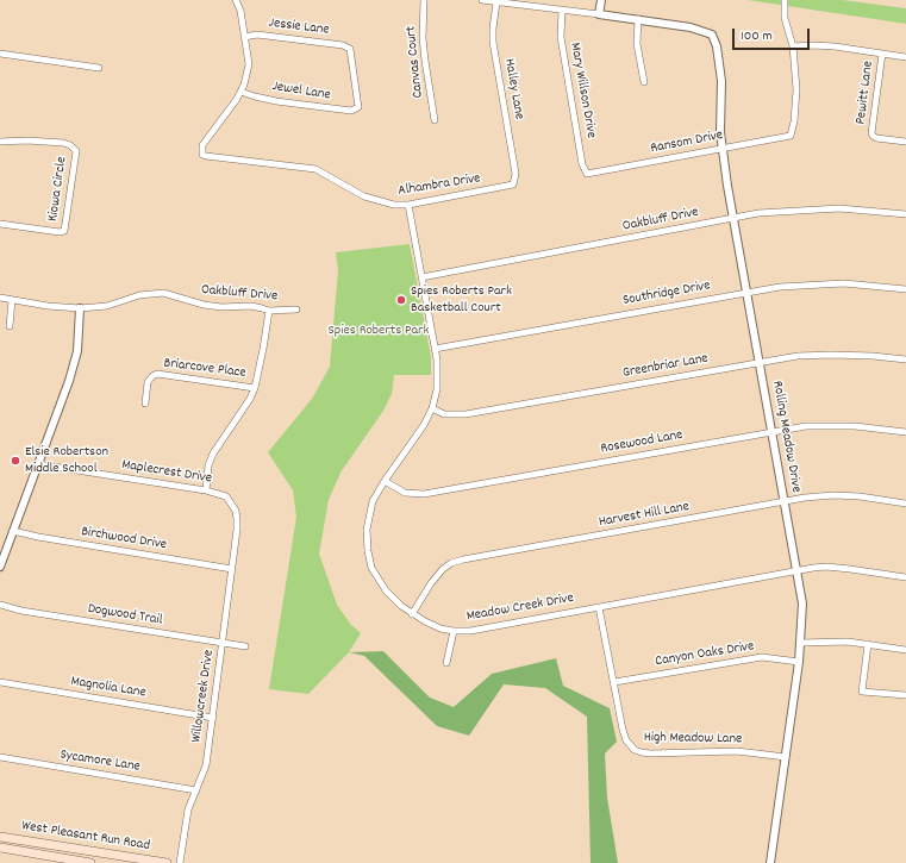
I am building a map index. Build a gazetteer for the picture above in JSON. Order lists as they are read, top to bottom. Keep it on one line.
{"streets":{"main road":["West Pleasant Run Road"],"street":["Jessie Lane","Canvas Court","Halley Lane","Mary Willson Drive","Jewel Lane","Pewitt Lane","Ransom Drive","Alhambra Drive","Kiowa Circle","Oakbluff Drive","Southridge Drive","Greenbriar Lane","Briarcove Place","Rolling Meadow Drive","Rosewood Lane","Maplecrest Drive","Harvest Hill Lane","Birchwood Drive","Meadow Creek Drive","Dogwood Trail","Canyon Oaks Drive","Magnolia Lane","Willowcreek Drive","High Meadow Lane","Sycamore Lane"]},"crossings":[["Jessie Lane","Jewel Lane"],["Halley Lane","Alhambra Drive"],["Mary Willson Drive","Ransom Drive"],["Jewel Lane","Alhambra Drive"],["Ransom Drive","Rolling Meadow Drive"],["Alhambra Drive","Meadow Creek Drive"],["Oakbluff Drive","Rolling Meadow Drive"],["Oakbluff Drive","Meadow Creek Drive"],["Southridge Drive","Rolling Meadow Drive"],["Southridge Drive","Meadow Creek Drive"],["Greenbriar Lane","Rolling Meadow Drive"],["Greenbriar Lane","Meadow Creek Drive"],["Rolling Meadow Drive","Rosewood Lane"],["Rolling Meadow Drive","Harvest Hill Lane"],["Rolling Meadow Drive","Meadow Creek Drive"],["Rolling Meadow Drive","Canyon Oaks Drive"],["Rolling Meadow Drive","High Meadow Lane"],["Rosewood Lane","Meadow Creek Drive"],["Maplecrest Drive","Willowcreek Drive"],["Harvest Hill Lane","Meadow Creek Drive"],["Birchwood Drive","Willowcreek Drive"],["Meadow Creek Drive","High Meadow Lane"],["Dogwood Trail","Willowcreek Drive"],["Canyon Oaks Drive","High Meadow Lane"],["Magnolia Lane","Willowcreek Drive"],["Willowcreek Drive","Sycamore Lane"]],"parks":["Spies Roberts Park"],"places":["Spies Roberts Park Basketball Court","Elsie Robertson Middle School"],"scale_bar":"100 m"}
